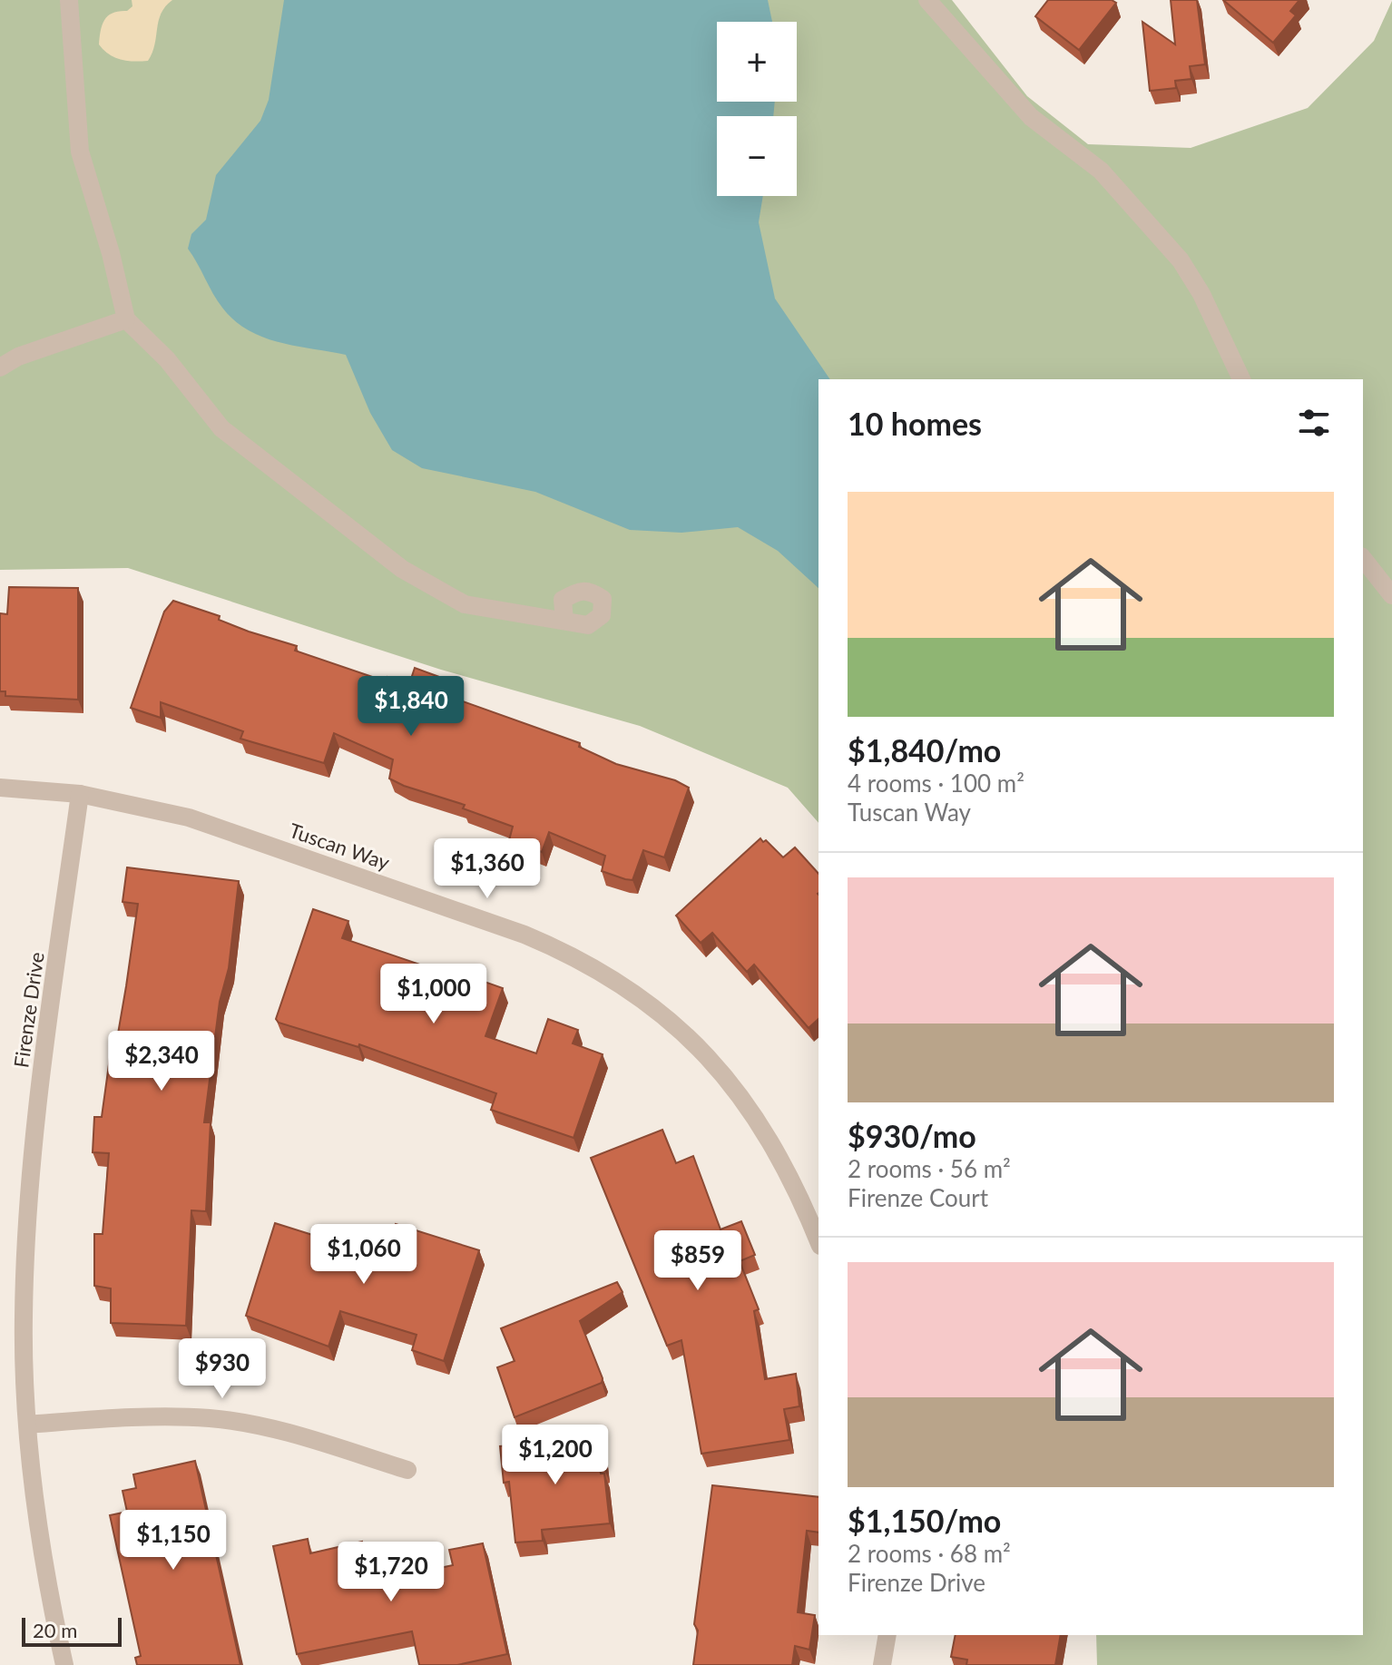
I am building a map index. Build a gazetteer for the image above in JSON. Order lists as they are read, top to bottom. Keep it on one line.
{"streets":{"street":["Tuscan Way","Firenze Drive"]},"crossings":[["Tuscan Way","Firenze Drive"]],"scale_bar":"20 m","page":{"map_buttons":["+","−"],"heading":"10 homes","list":[{"name":"$1,840/mo","note":"4 rooms · 100 m² · Tuscan Way"},{"name":"$930/mo","note":"2 rooms · 56 m² · Firenze Court"},{"name":"$1,150/mo","note":"2 rooms · 68 m² · Firenze Drive"}],"price":["$1,840","$1,360","$1,000","$2,340","$1,060","$859","$930","$1,200","$1,150","$1,720"],"scale":"20 m"}}
